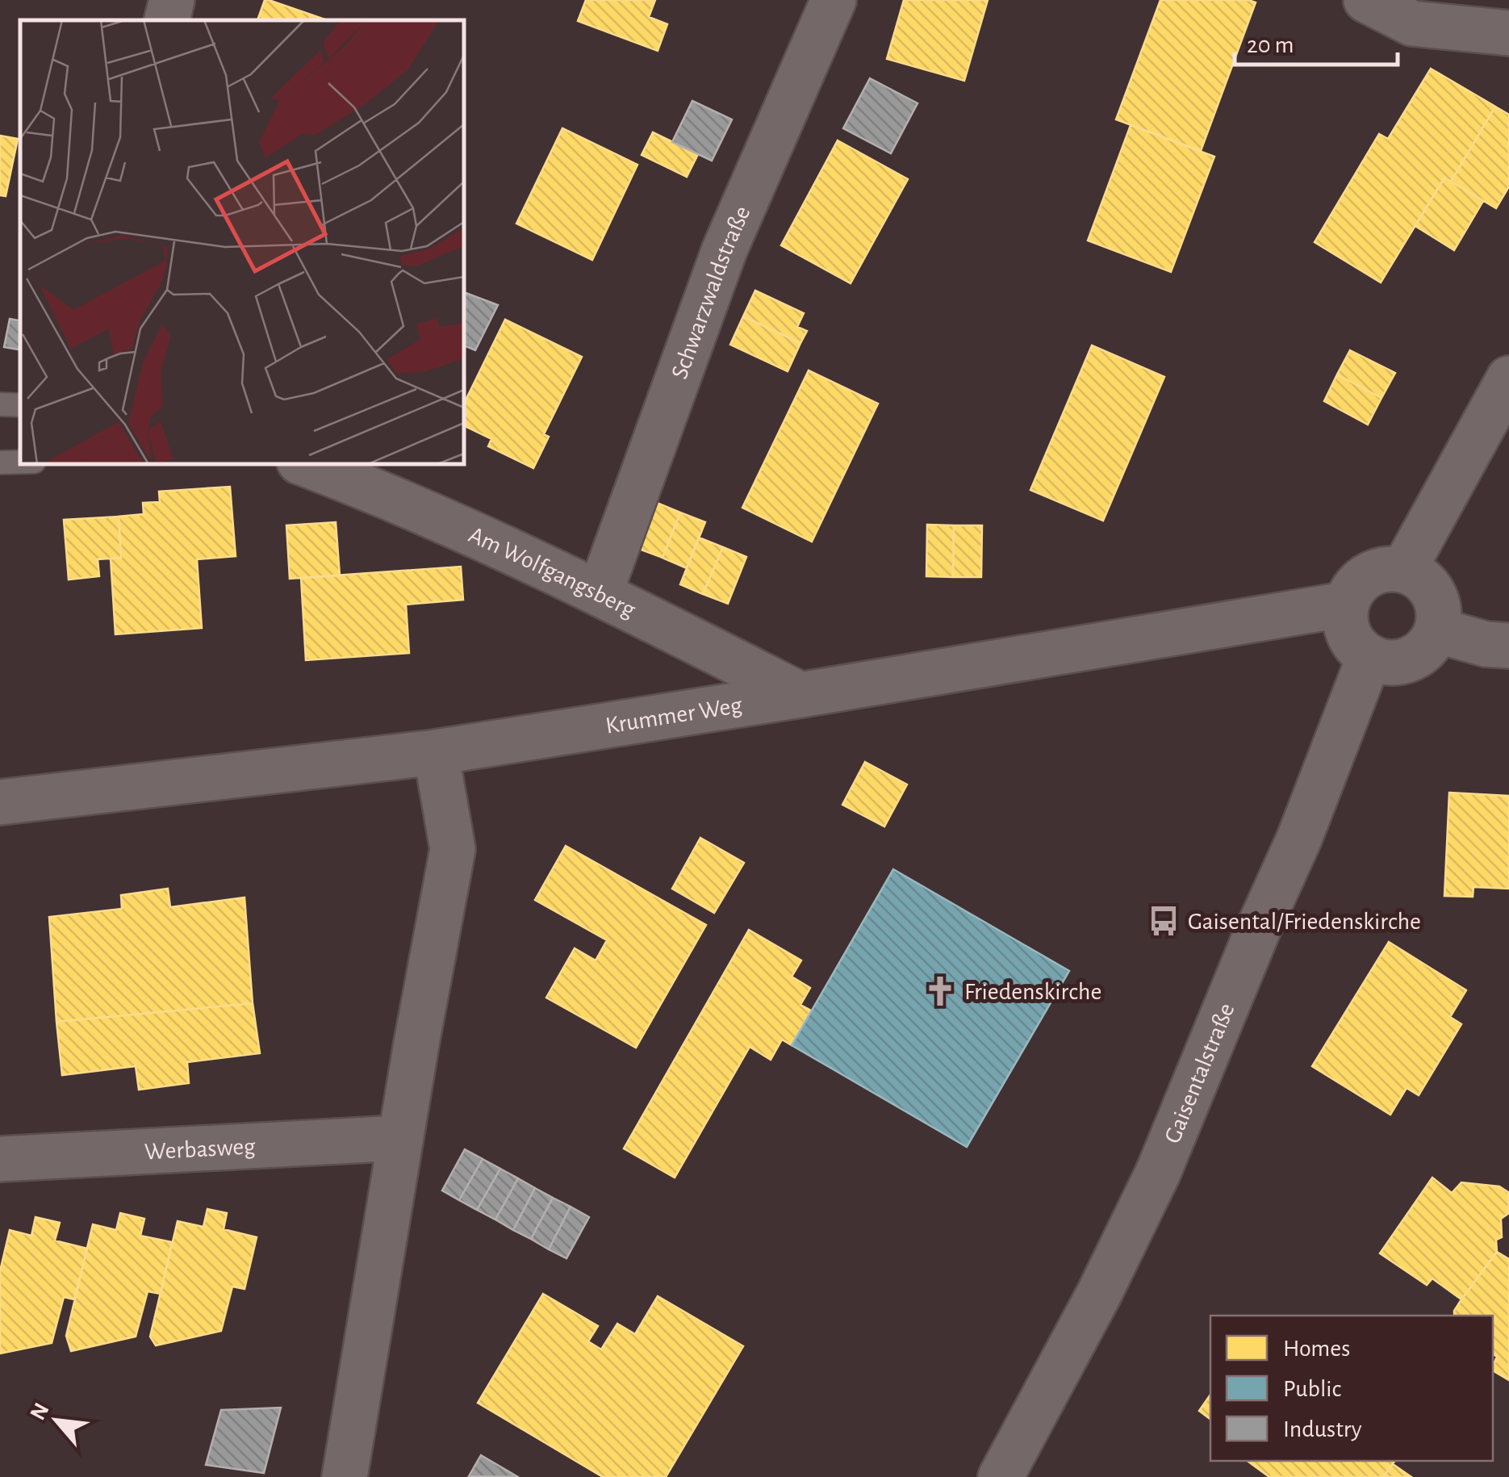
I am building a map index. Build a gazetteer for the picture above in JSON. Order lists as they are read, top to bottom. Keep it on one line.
{"streets":{"street":["Schwarzwaldstraße","Am Wolfgangsberg","Krummer Weg","Gaisentalstraße","Werbasweg"]},"crossings":[["Schwarzwaldstraße","Am Wolfgangsberg"],["Am Wolfgangsberg","Krummer Weg"],["Krummer Weg","Gaisentalstraße"]],"places":{"bus stop":["Gaisental/Friedenskirche"],"church":["Friedenskirche"]},"legend":["Homes","Public","Industry"],"scale_bar":"20 m","north":"top left"}
